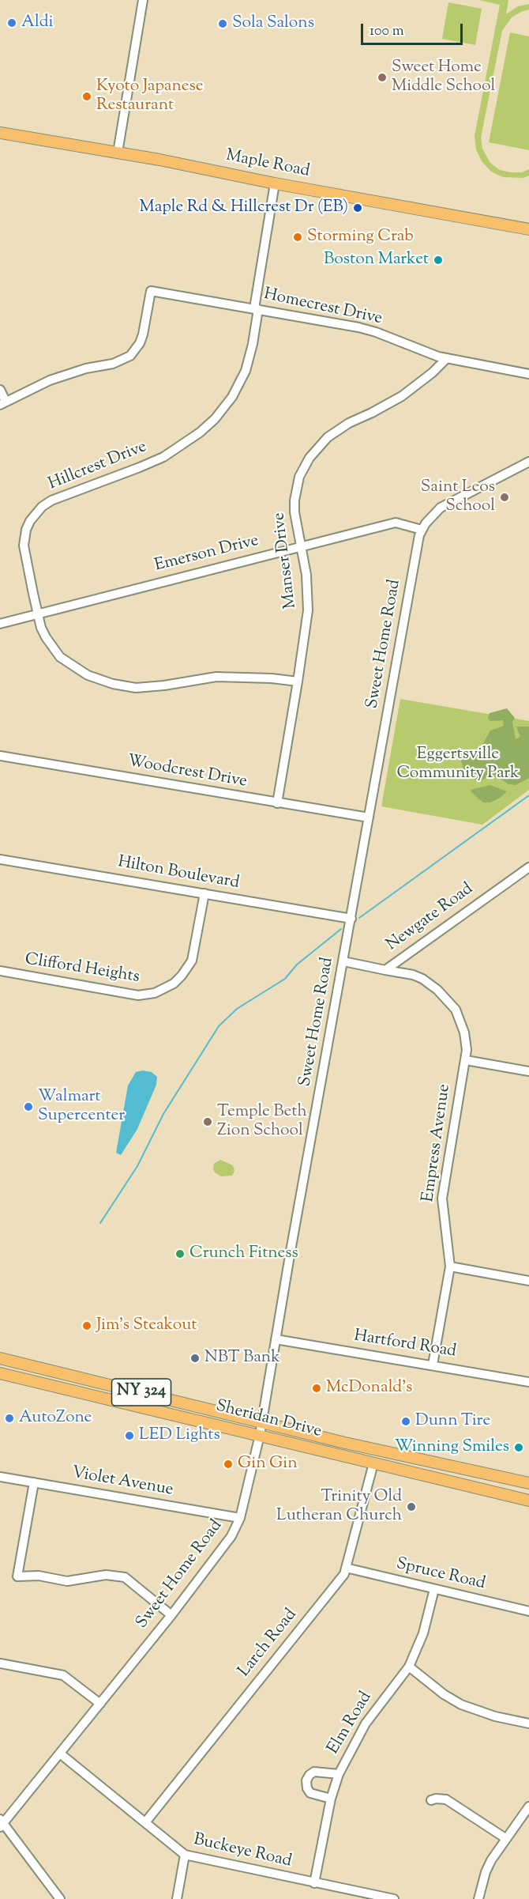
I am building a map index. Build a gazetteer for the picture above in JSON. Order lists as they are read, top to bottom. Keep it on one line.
{"streets":{"main road":["Maple Road","NY 324","Sheridan Drive"],"street":["Homecrest Drive","Hillcrest Drive","Emerson Drive","Manser Drive","Sweet Home Road","Woodcrest Drive","Hilton Boulevard","Newgate Road","Clifford Heights","Empress Avenue","Hartford Road","Violet Avenue","Spruce Road","Larch Road","Elm Road","Buckeye Road"]},"crossings":[["Maple Road","Hillcrest Drive"],["Homecrest Drive","Hillcrest Drive"],["Homecrest Drive","Manser Drive"],["Hillcrest Drive","Emerson Drive"],["Hillcrest Drive","Manser Drive"],["Emerson Drive","Manser Drive"],["Emerson Drive","Sweet Home Road"],["Manser Drive","Woodcrest Drive"],["Sweet Home Road","Woodcrest Drive"],["Sweet Home Road","Hilton Boulevard"],["Sweet Home Road","Newgate Road"],["Sweet Home Road","Hartford Road"],["Sweet Home Road","Sheridan Drive"],["Sweet Home Road","Violet Avenue"],["Sweet Home Road","Buckeye Road"],["Hilton Boulevard","Clifford Heights"],["Newgate Road","Empress Avenue"],["Empress Avenue","Hartford Road"],["Sheridan Drive","Larch Road"],["Spruce Road","Larch Road"],["Spruce Road","Elm Road"],["Larch Road","Buckeye Road"],["Elm Road","Buckeye Road"]],"parks":["Eggertsville Community Park"],"places":["Aldi","Sola Salons","Sweet Home Middle School","Kyoto Japanese Restaurant","Maple Rd & Hillcrest Dr (EB)","Storming Crab","Boston Market","Saint Leos School","Walmart Supercenter","Temple Beth Zion School","Crunch Fitness","Jim's Steakout","NBT Bank","McDonald's","AutoZone","Dunn Tire","LED Lights","Winning Smiles","Gin Gin","Trinity Old Lutheran Church"],"scale_bar":"100 m"}
